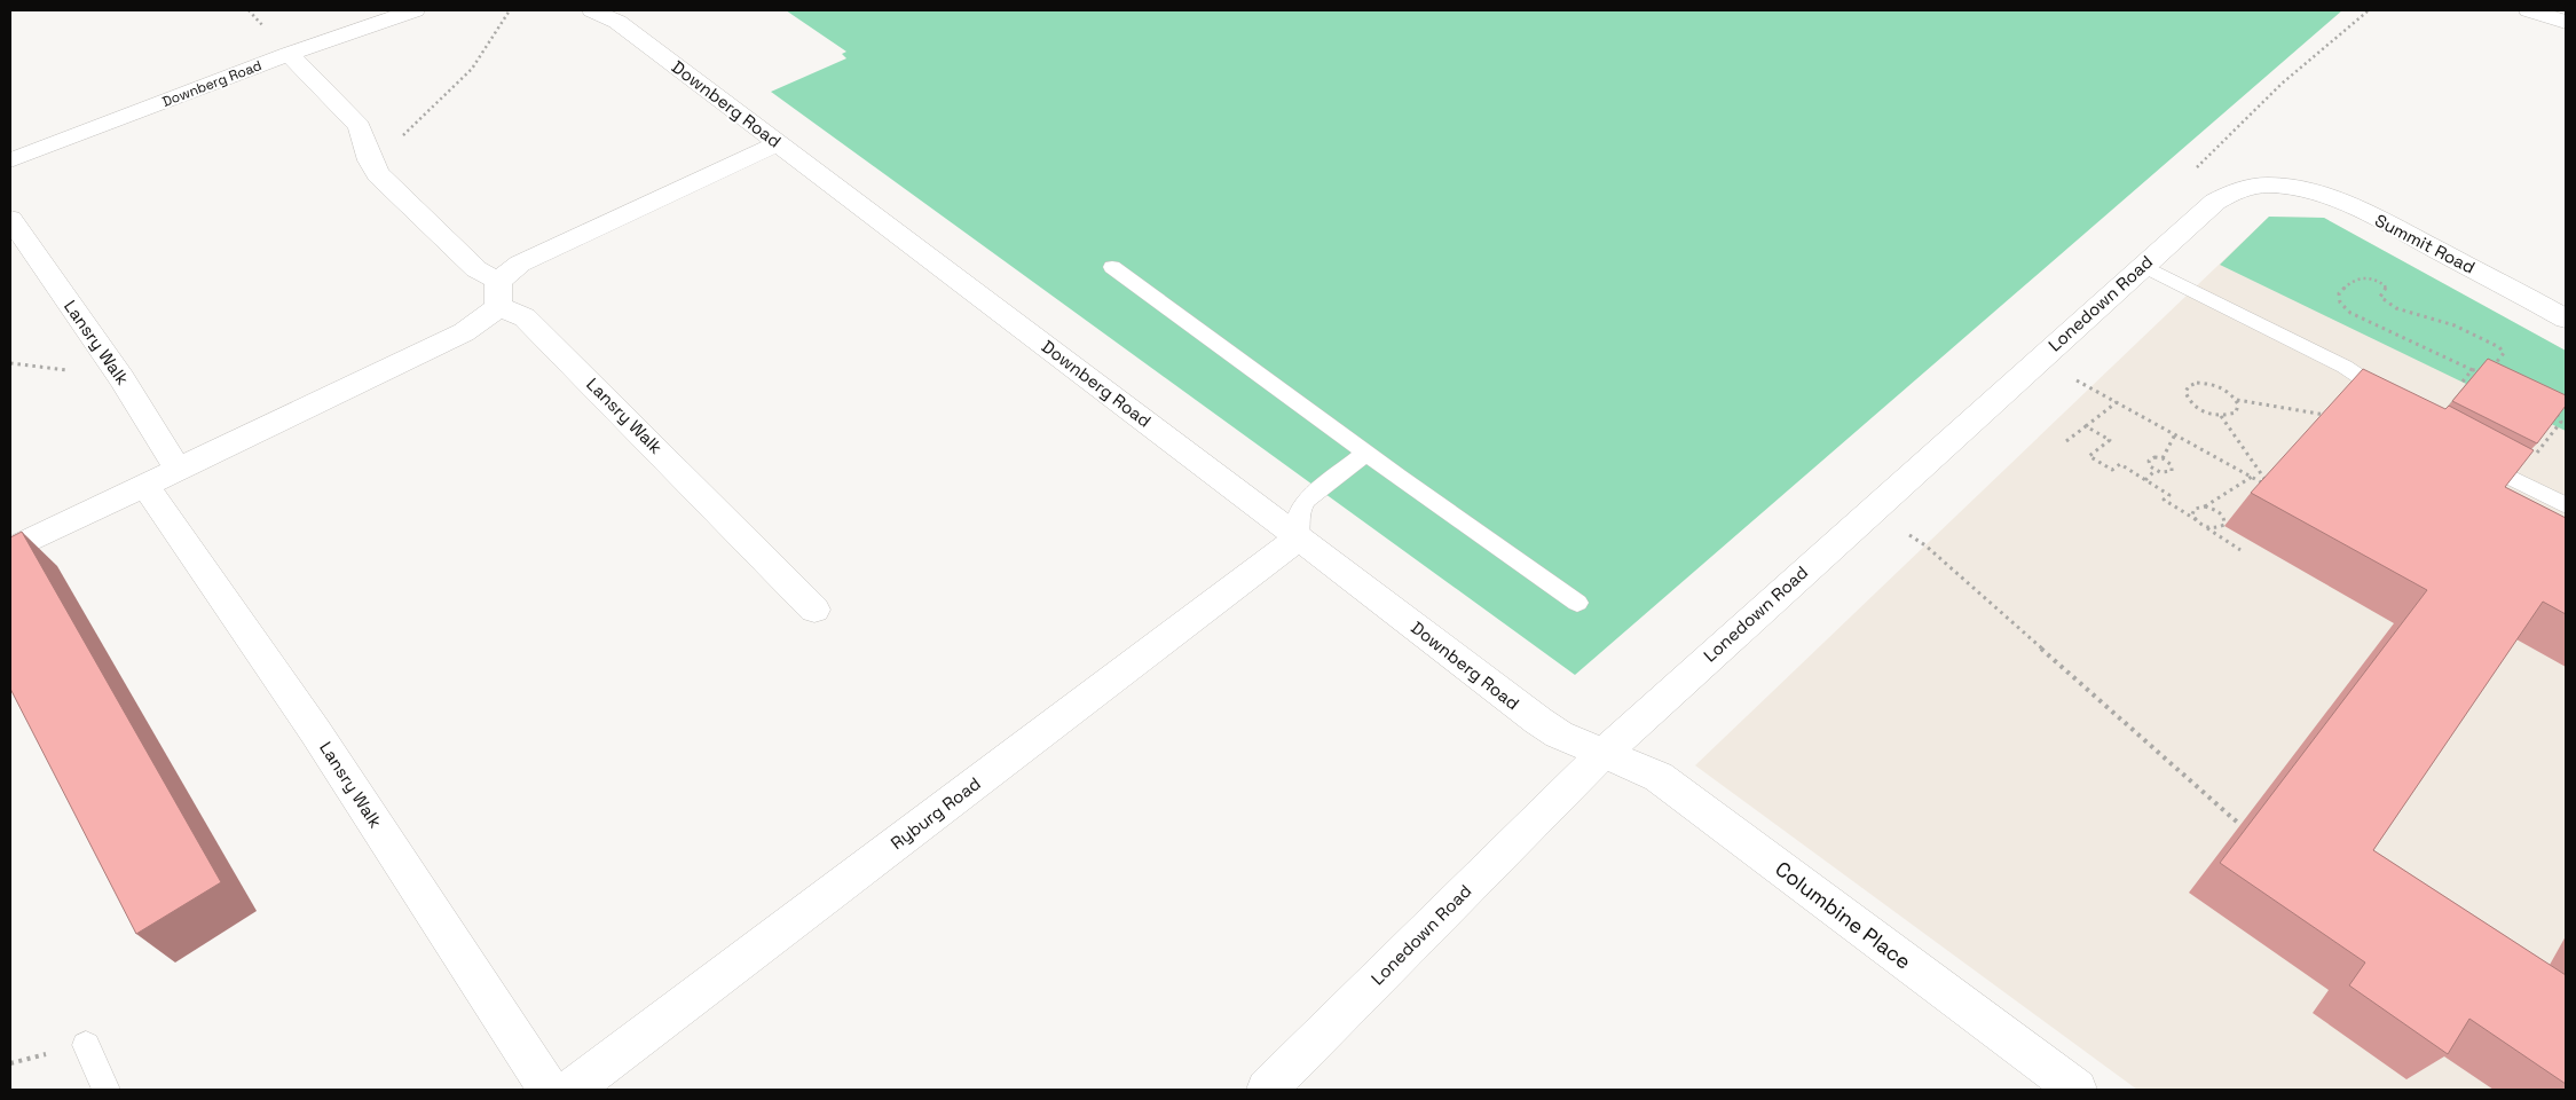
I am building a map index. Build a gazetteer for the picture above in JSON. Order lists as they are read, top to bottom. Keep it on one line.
{"streets":{"street":["Downberg Road","Summit Road","Lonedown Road","Lansry Walk","Ryburg Road","Columbine Place"]},"crossings":[["Downberg Road","Lonedown Road"],["Downberg Road","Lansry Walk"],["Downberg Road","Ryburg Road"],["Downberg Road","Columbine Place"],["Summit Road","Lonedown Road"],["Lonedown Road","Columbine Place"]]}
